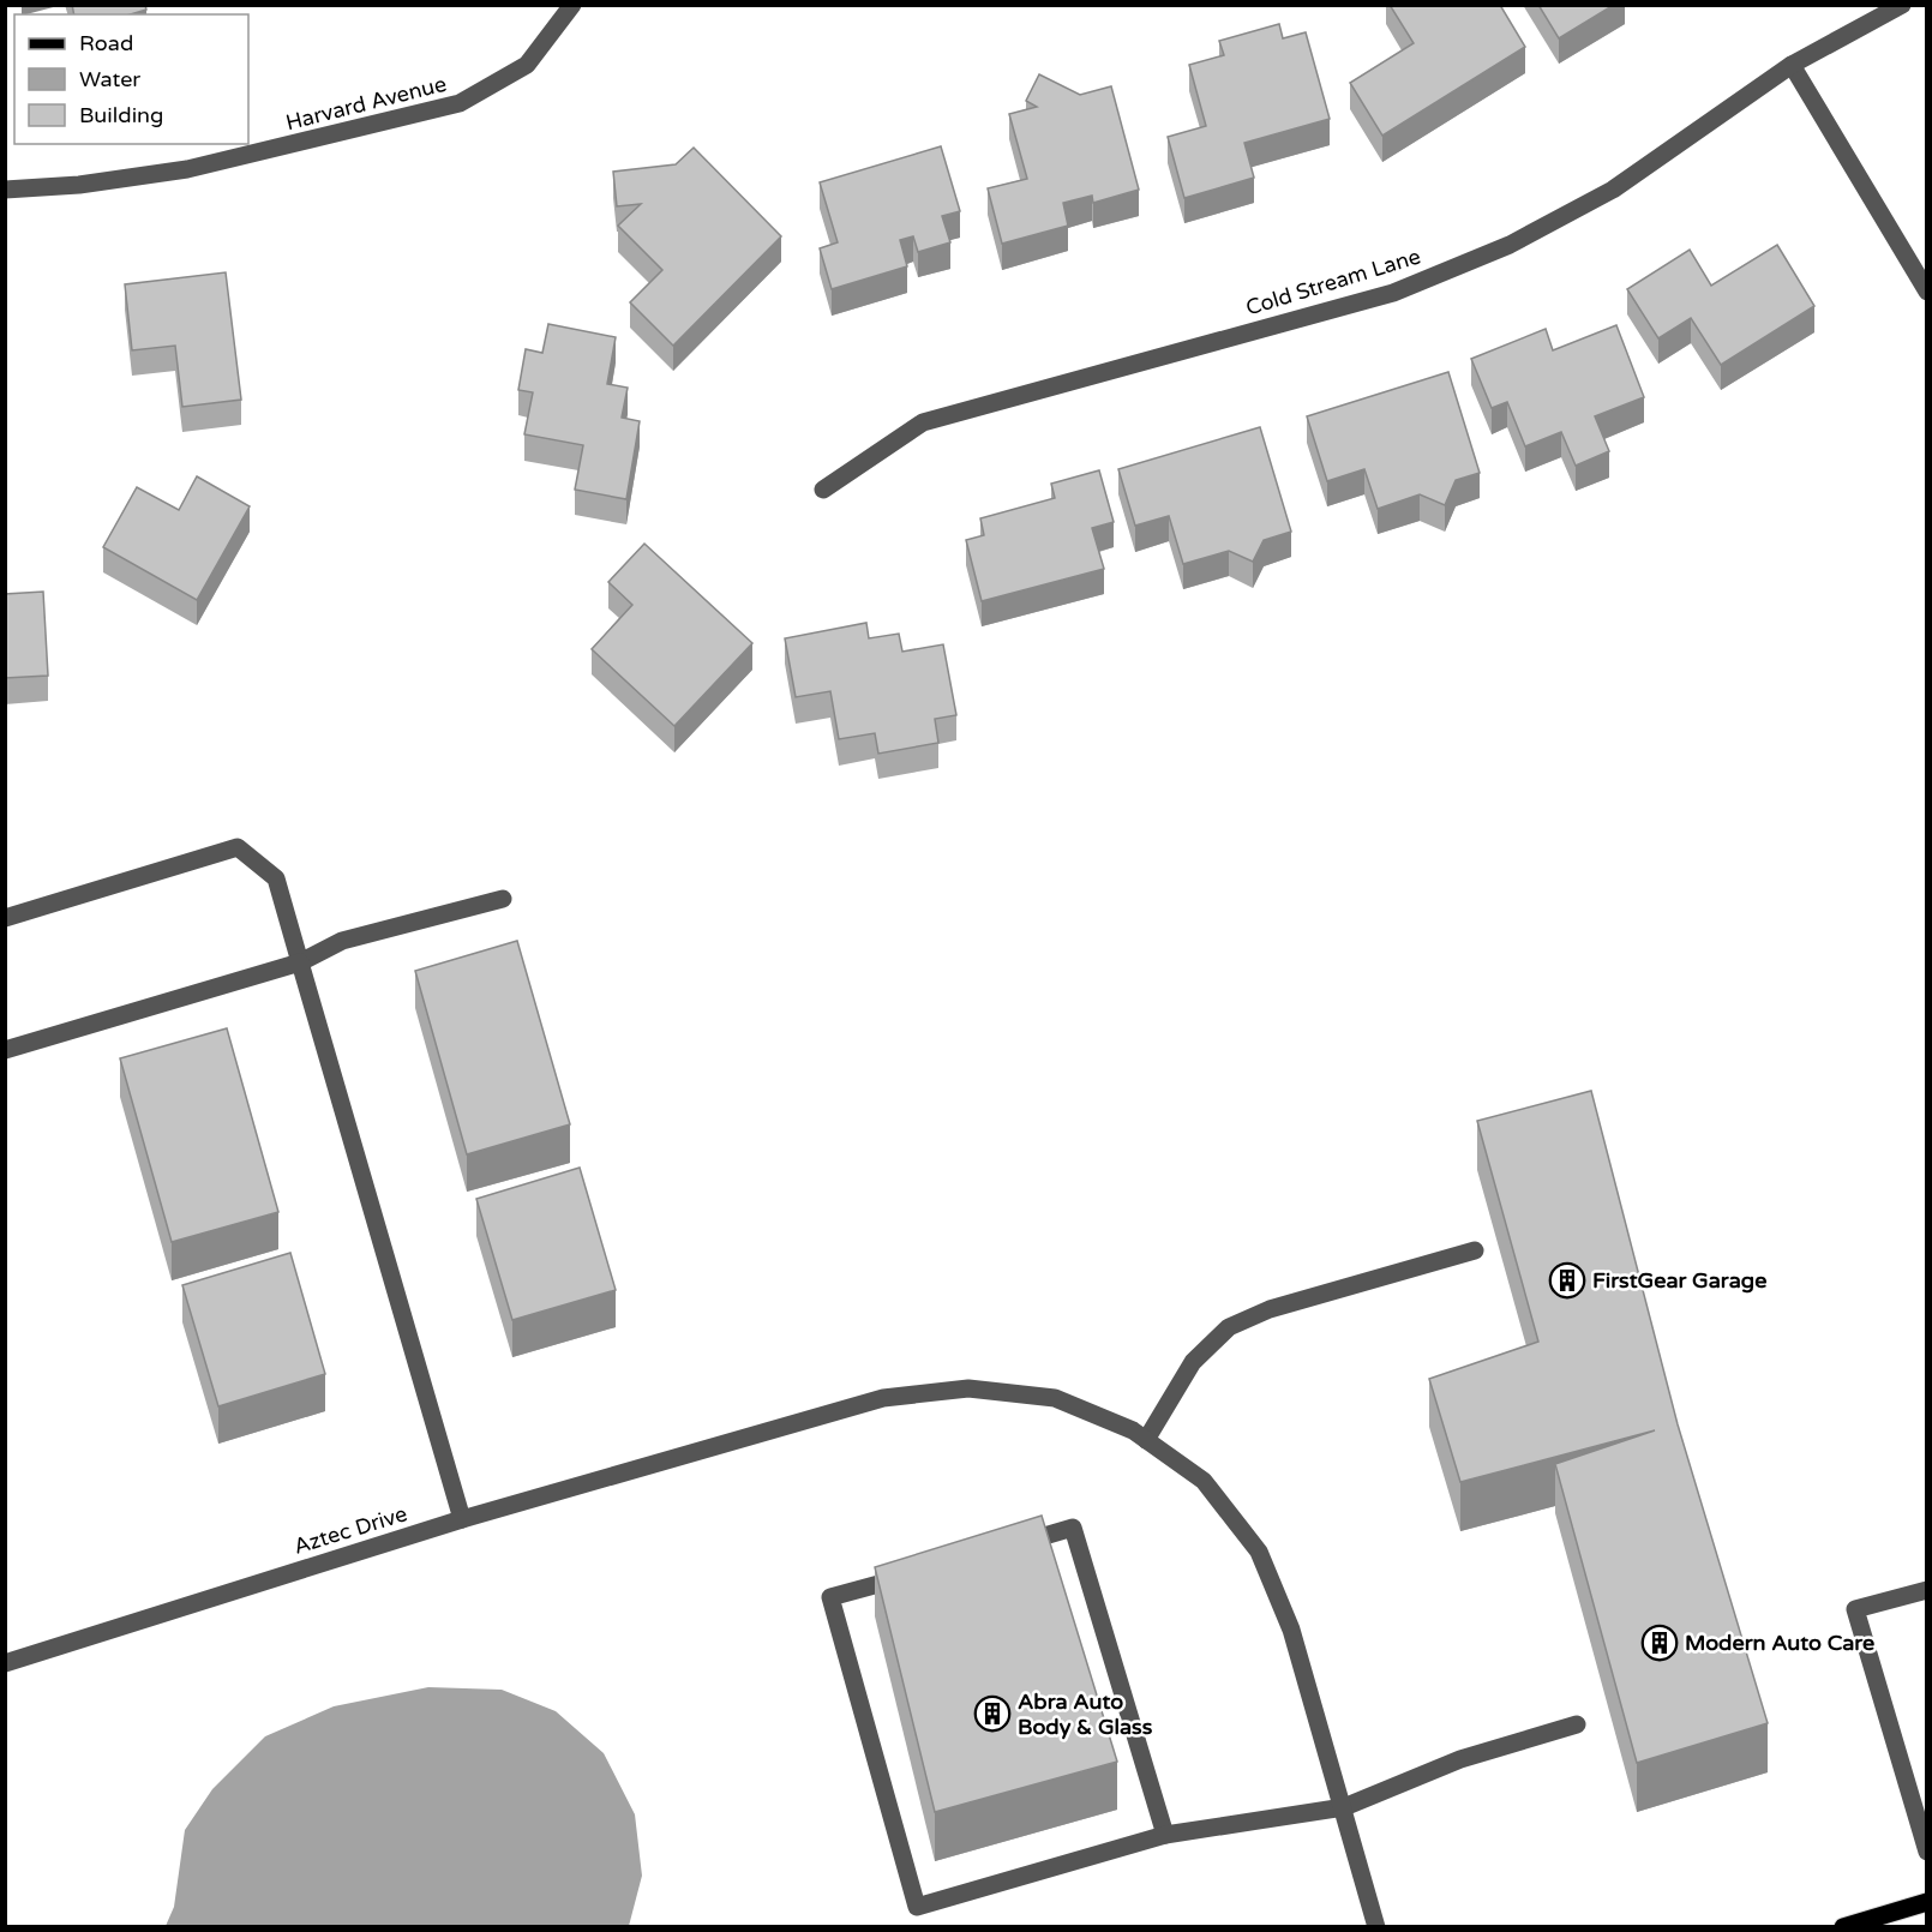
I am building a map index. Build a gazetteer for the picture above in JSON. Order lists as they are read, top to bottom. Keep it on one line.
{"streets":{"street":["Harvard Avenue","Cold Stream Lane","Aztec Drive"]},"places":{"building":["FirstGear Garage","Modern Auto Care","Abra Auto Body & Glass"]},"legend":["Road","Water","Building"]}
